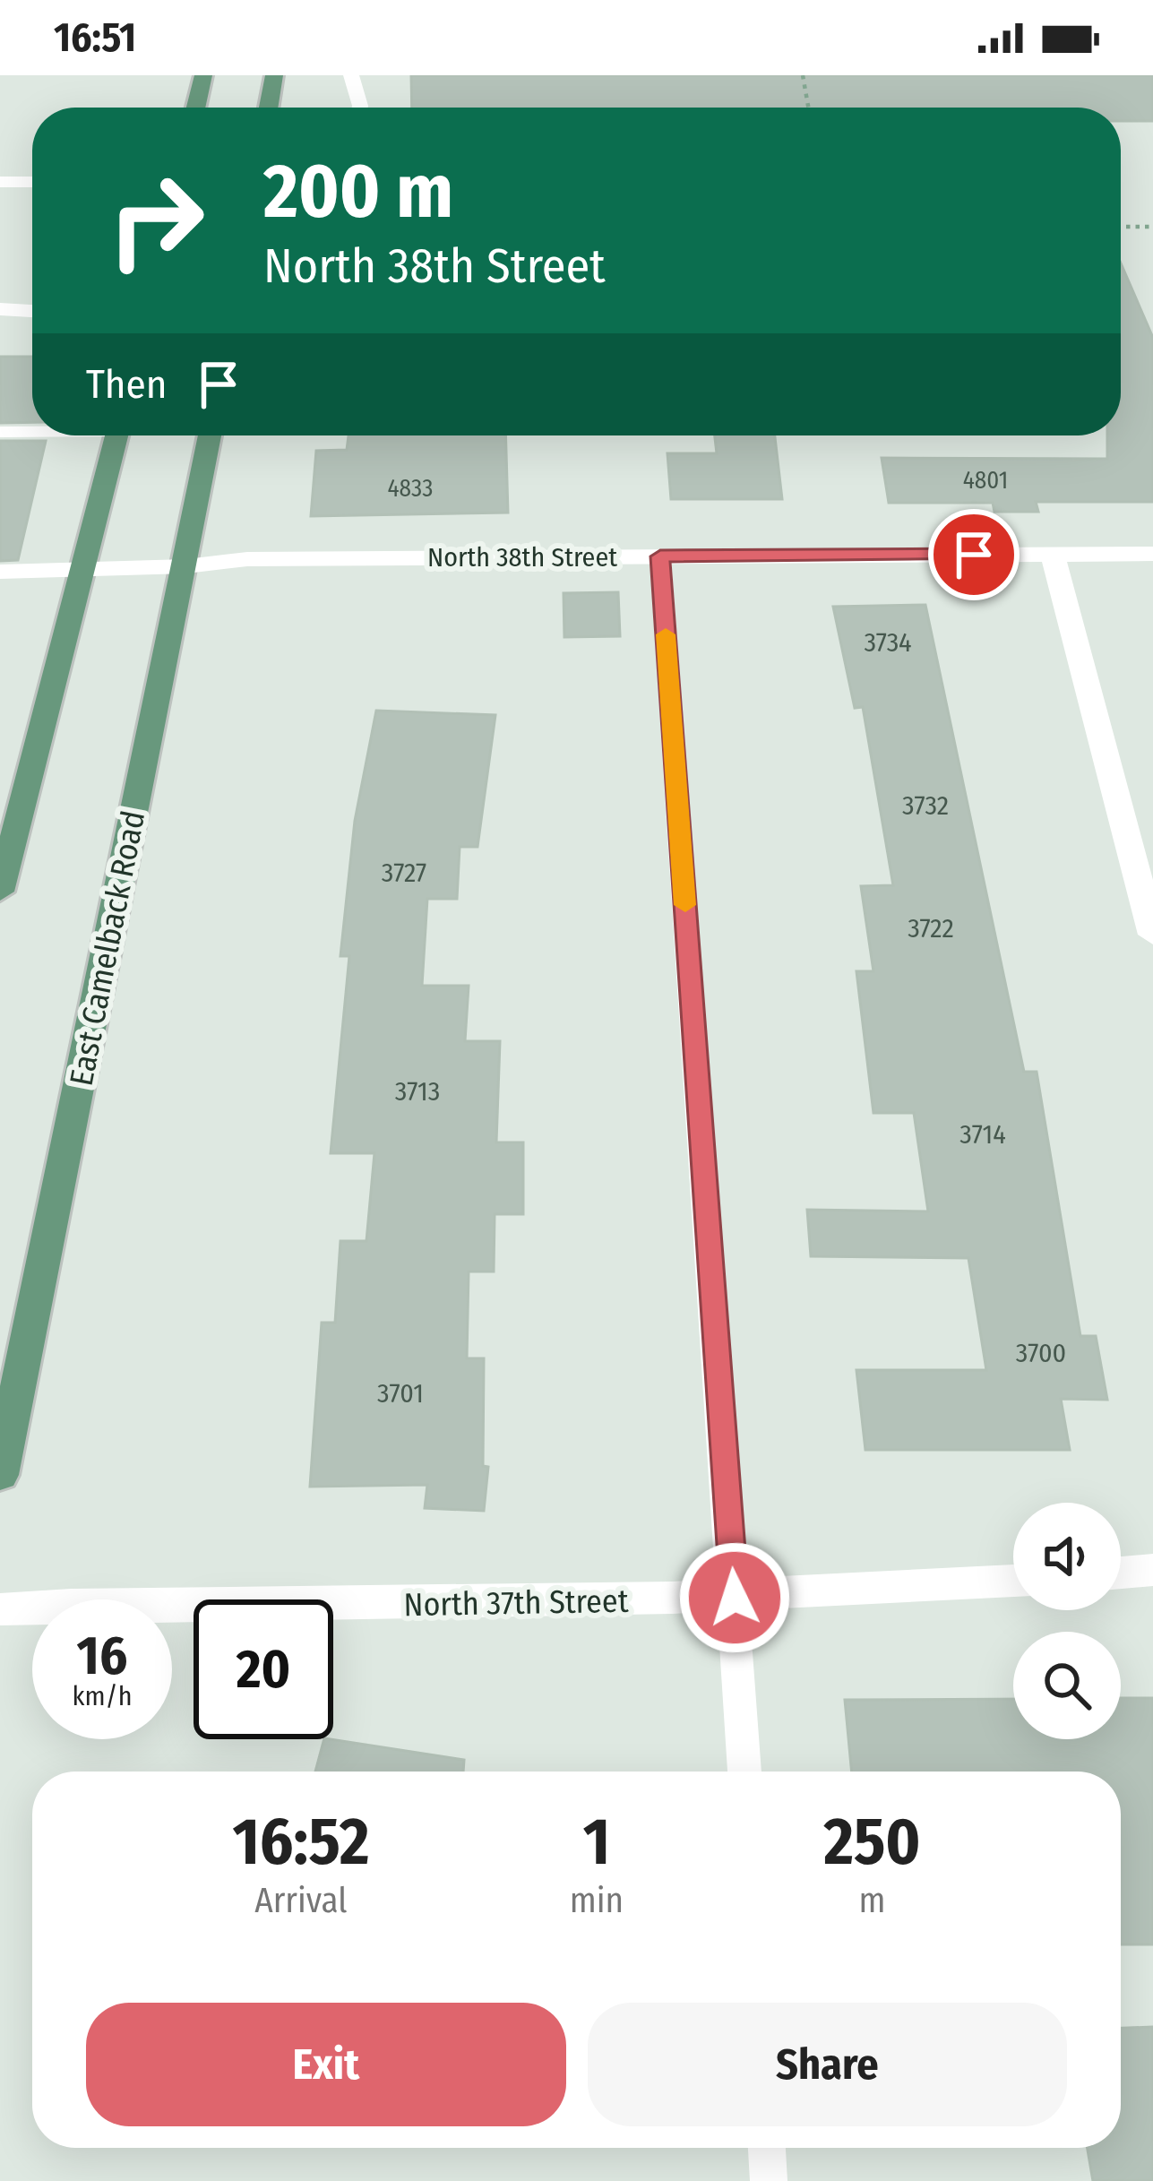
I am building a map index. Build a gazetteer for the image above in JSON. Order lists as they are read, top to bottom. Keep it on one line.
{"streets":{"main road":["East Camelback Road"],"street":["North 38th Street","North 37th Street"]},"crossings":[["North 38th Street","East Camelback Road"]],"house_numbers":["4801","4833","3734","3732","3727","3722","3713","3714","3700","3701"],"page":{"status":"16:51","turn":["200 m","North 38th Street"],"then":"Then","speed":"16 km/h","limit":"20","eta":["16:52","Arrival","1","min","250","m"],"buttons":["Exit","Share"]}}
